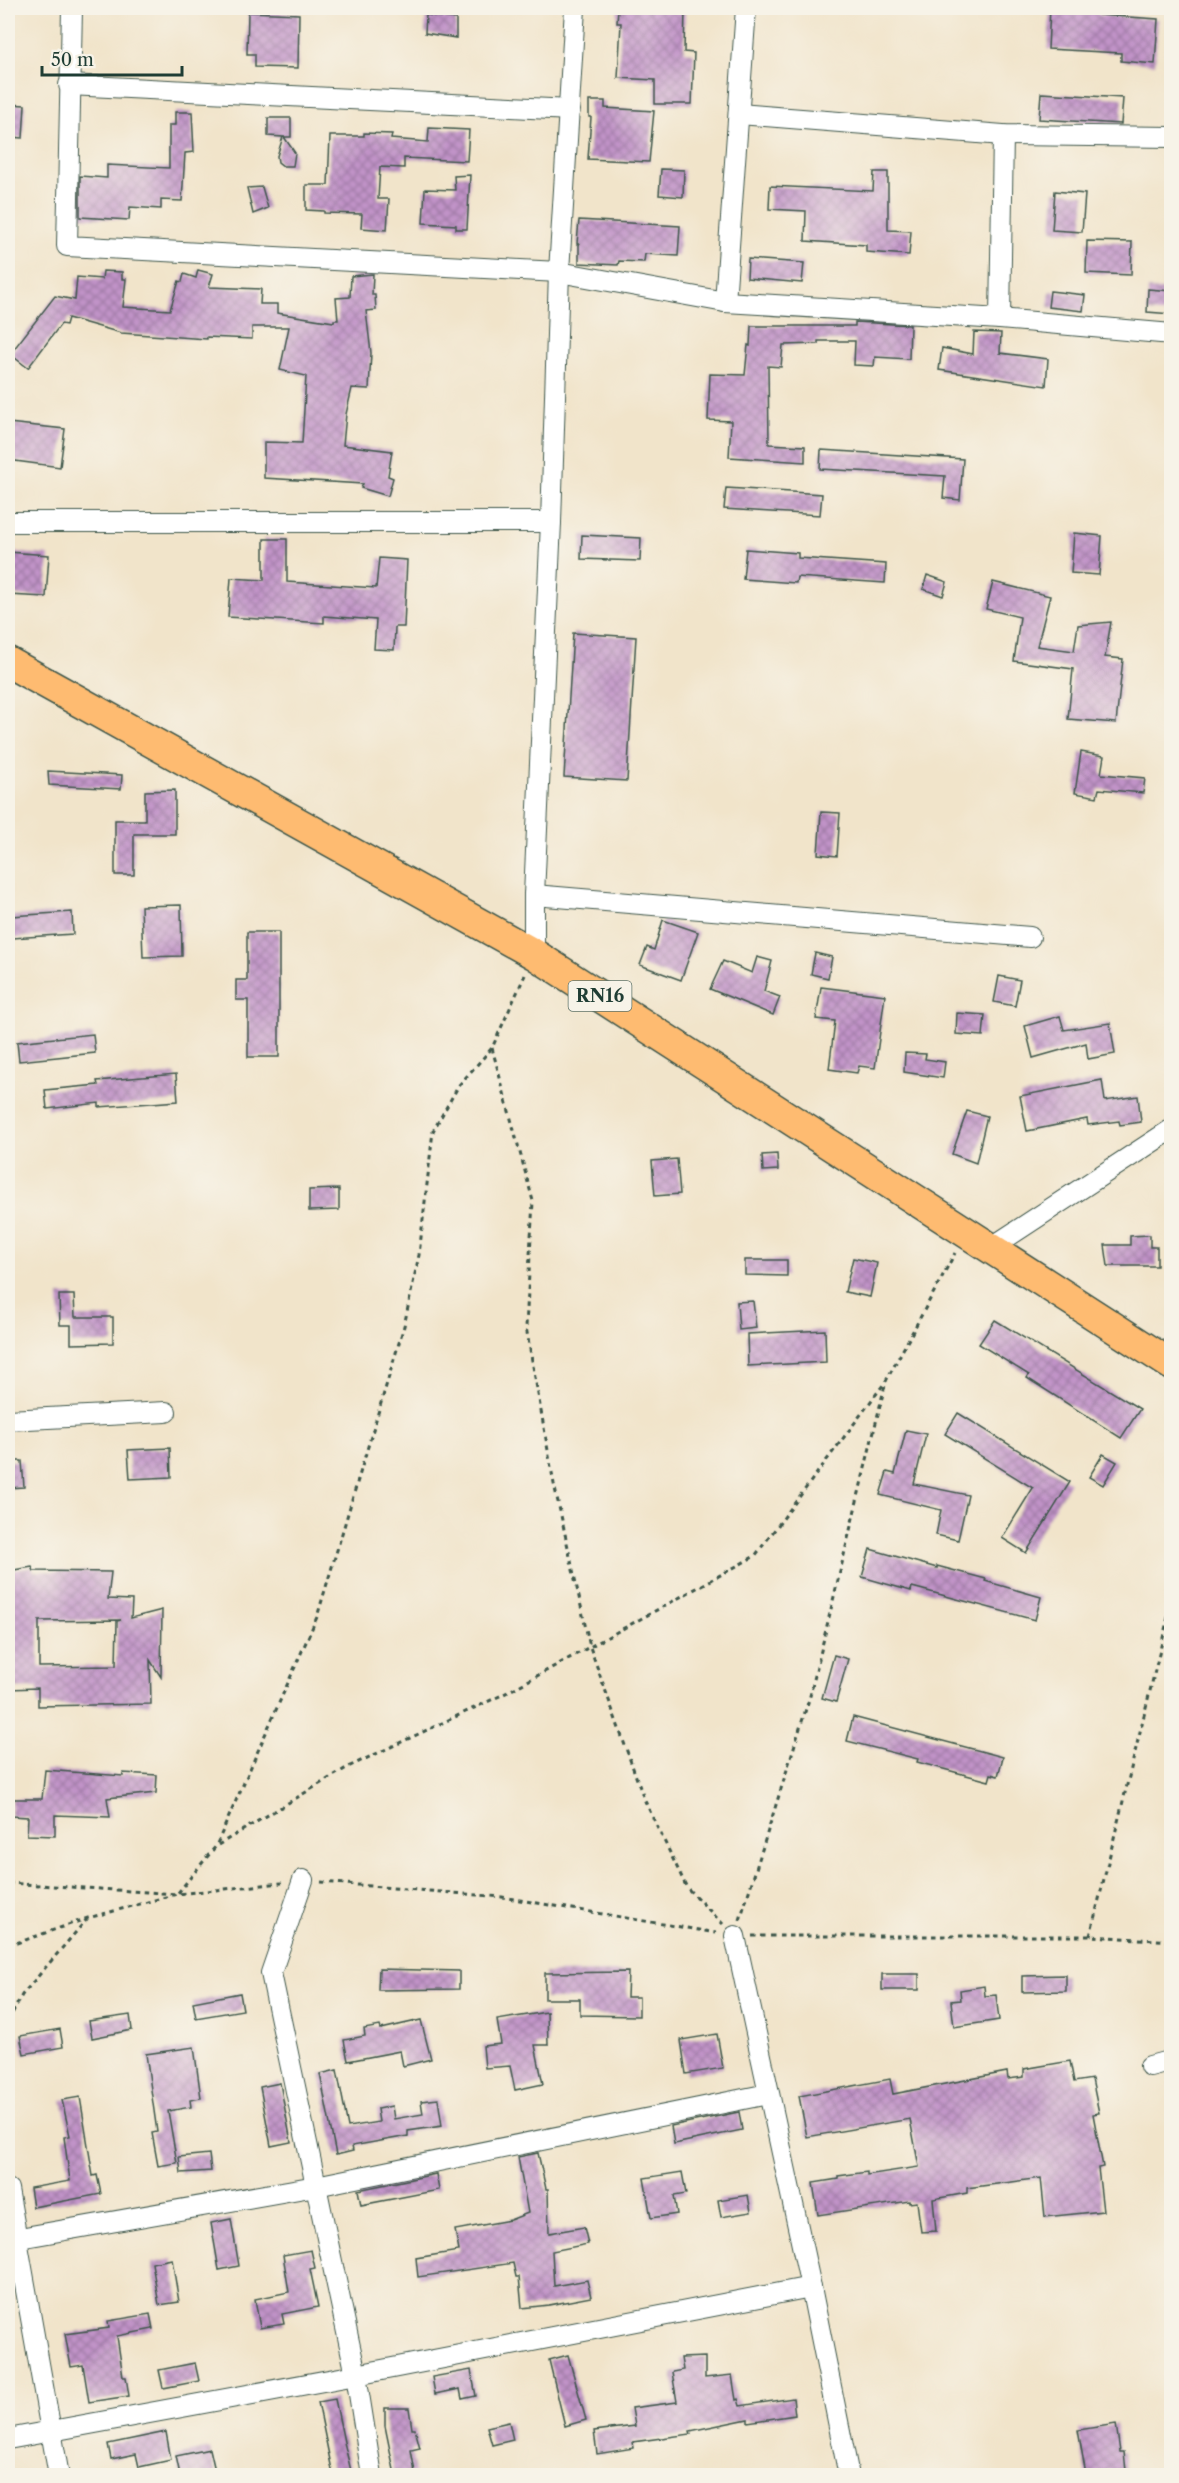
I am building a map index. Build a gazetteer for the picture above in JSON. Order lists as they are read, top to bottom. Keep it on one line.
{"streets":{"main road":["RN16"]},"scale_bar":"50 m"}
